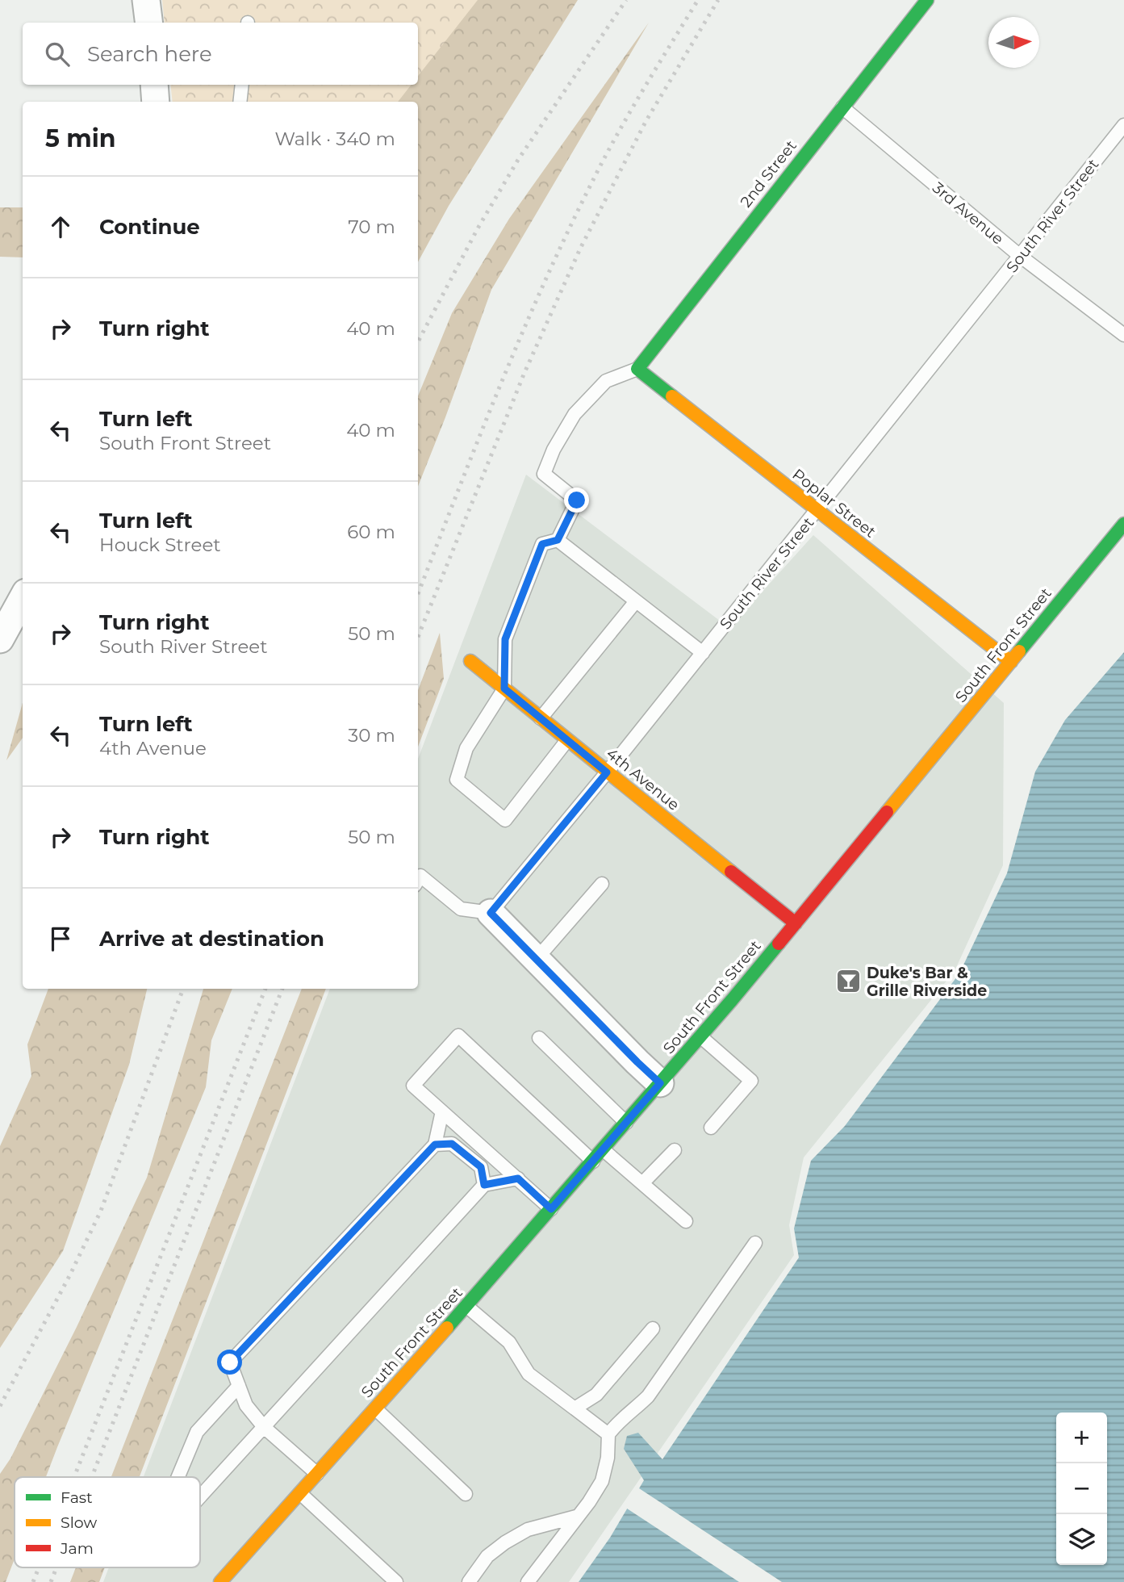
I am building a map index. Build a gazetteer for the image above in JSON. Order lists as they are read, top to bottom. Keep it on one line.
{"streets":{"main road":["2nd Street","Poplar Street","South Front Street","4th Avenue"],"lane":["3rd Avenue","South River Street"]},"crossings":[["2nd Street","3rd Avenue"],["2nd Street","Poplar Street"],["3rd Avenue","South River Street"],["South River Street","Poplar Street"],["South River Street","4th Avenue"],["Poplar Street","South Front Street"],["South Front Street","4th Avenue"]],"places":{"bar":["Duke's Bar & Grille Riverside"]},"legend":["Fast","Slow","Jam"],"north":"right","page":{"search":"Search here","heading":["5 min","Walk · 340 m"],"list":[["Continue","70 m"],["Turn right","40 m"],["Turn left","South Front Street","40 m"],["Turn left","Houck Street","60 m"],["Turn right","South River Street","50 m"],["Turn left","4th Avenue","30 m"],["Turn right","50 m"],"Arrive at destination"],"map_buttons":["+","−"]}}
